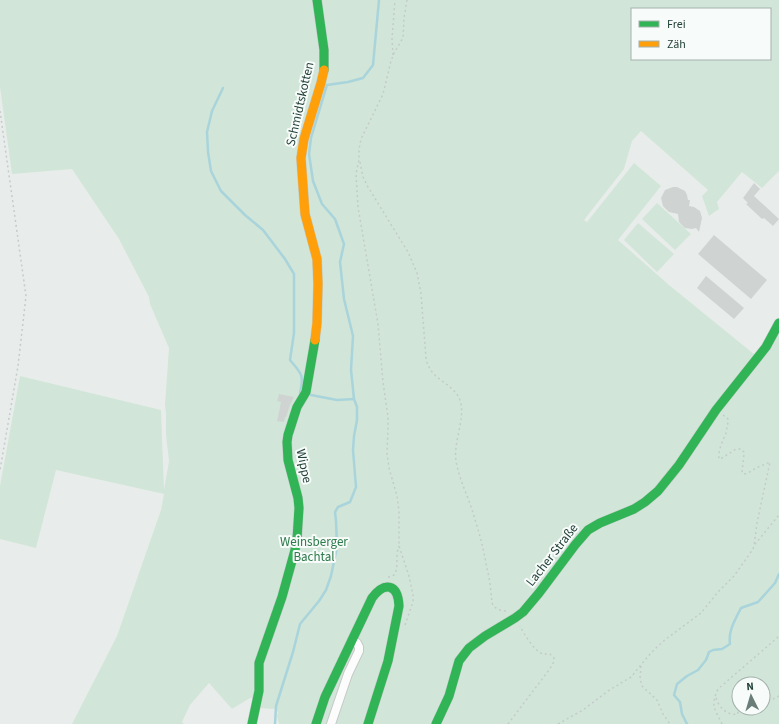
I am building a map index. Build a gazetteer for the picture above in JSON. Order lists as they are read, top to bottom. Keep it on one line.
{"streets":{"street":["Schmidtskotten","Wippe","Lacher Straße"]},"crossings":[["Schmidtskotten","Wippe"]],"parks":["Weinsberger Bachtal"],"legend":["Frei","Zäh"],"north":"top"}
